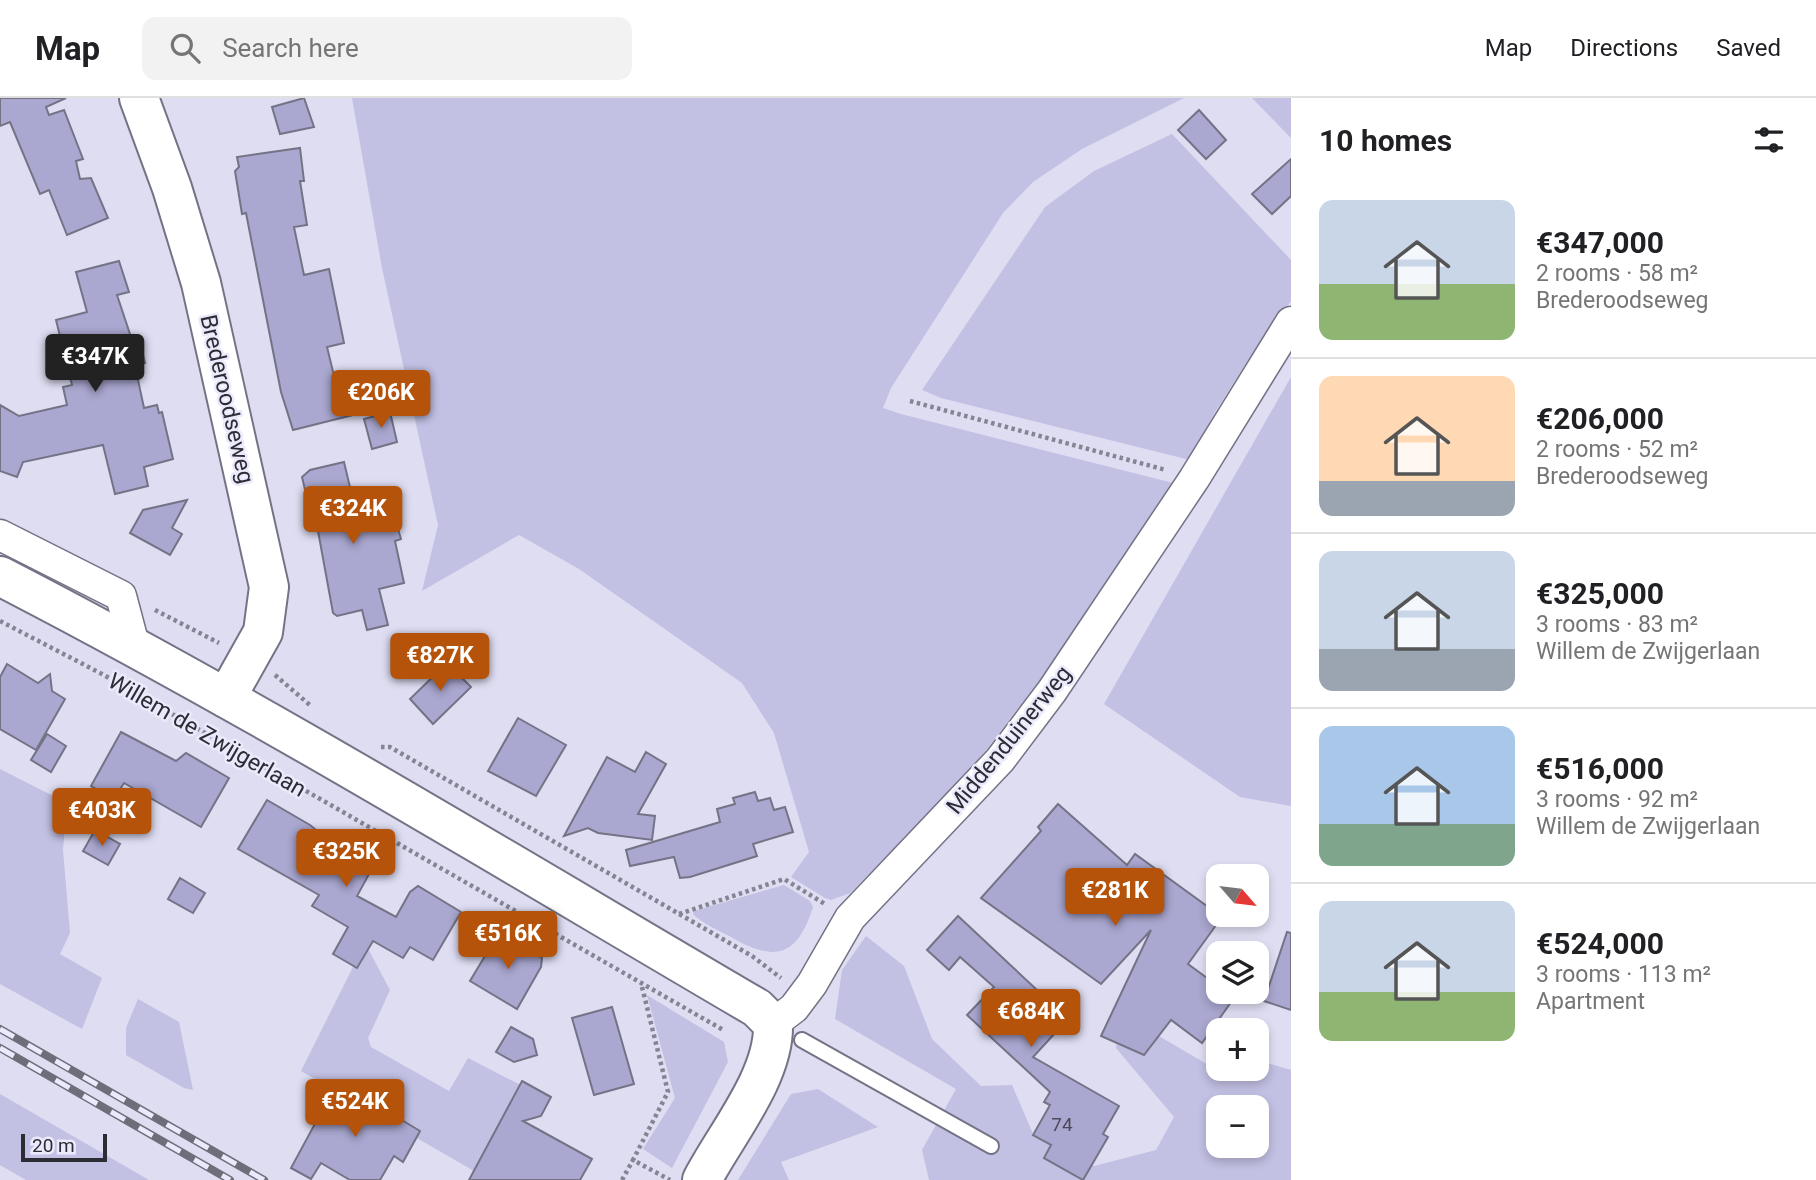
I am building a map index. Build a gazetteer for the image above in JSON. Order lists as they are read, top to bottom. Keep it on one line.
{"streets":{"street":["Brederoodseweg","Willem de Zwijgerlaan","Middenduinerweg"]},"crossings":[["Brederoodseweg","Willem de Zwijgerlaan"],["Willem de Zwijgerlaan","Middenduinerweg"]],"house_numbers":["74"],"scale_bar":"20 m","north":"bottom right","page":{"header":"Map","search":"Search here","nav":["Map","Directions","Saved"],"heading":"10 homes","list":[{"name":"€347,000","note":"2 rooms · 58 m² · Brederoodseweg"},{"name":"€206,000","note":"2 rooms · 52 m² · Brederoodseweg"},{"name":"€325,000","note":"3 rooms · 83 m² · Willem de Zwijgerlaan"},{"name":"€516,000","note":"3 rooms · 92 m² · Willem de Zwijgerlaan"},{"name":"€524,000","note":"3 rooms · 113 m² · Apartment"}],"price":["€347K","€206K","€324K","€827K","€403K","€325K","€281K","€516K","€684K","€524K"],"map_buttons":["+","−"],"scale":"20 m"}}
